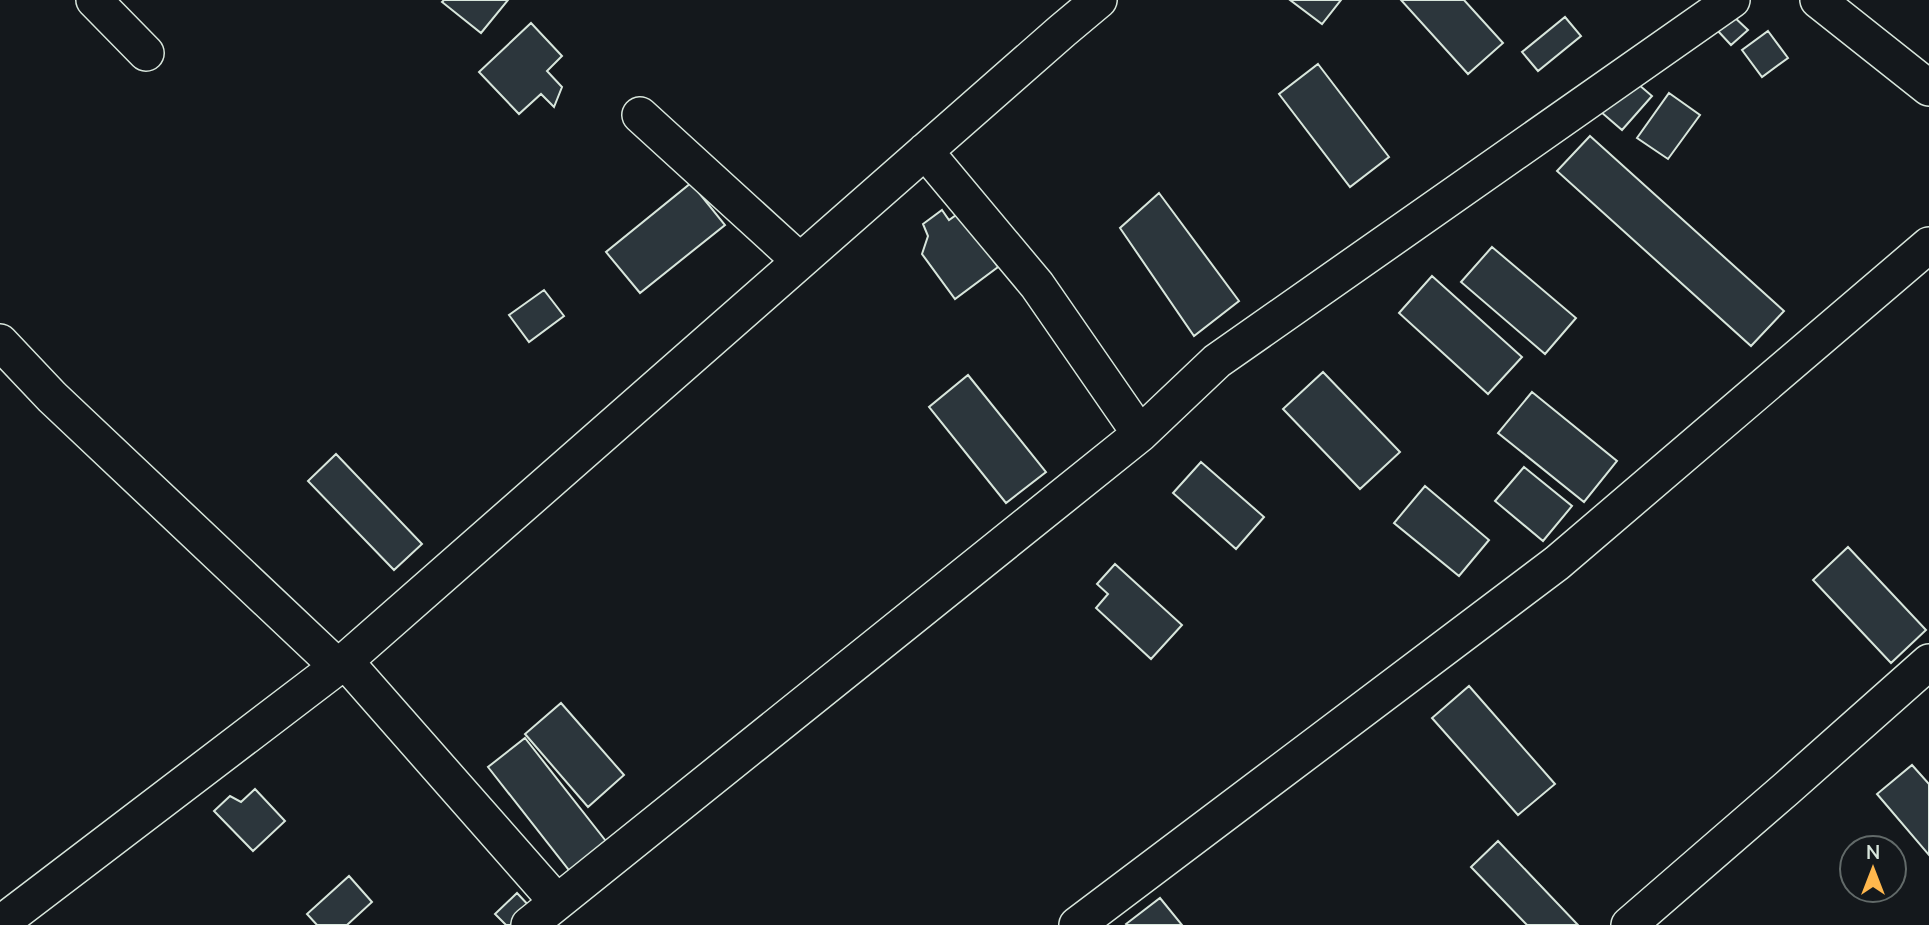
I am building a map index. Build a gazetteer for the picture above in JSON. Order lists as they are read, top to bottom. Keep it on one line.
{"north":"top"}
